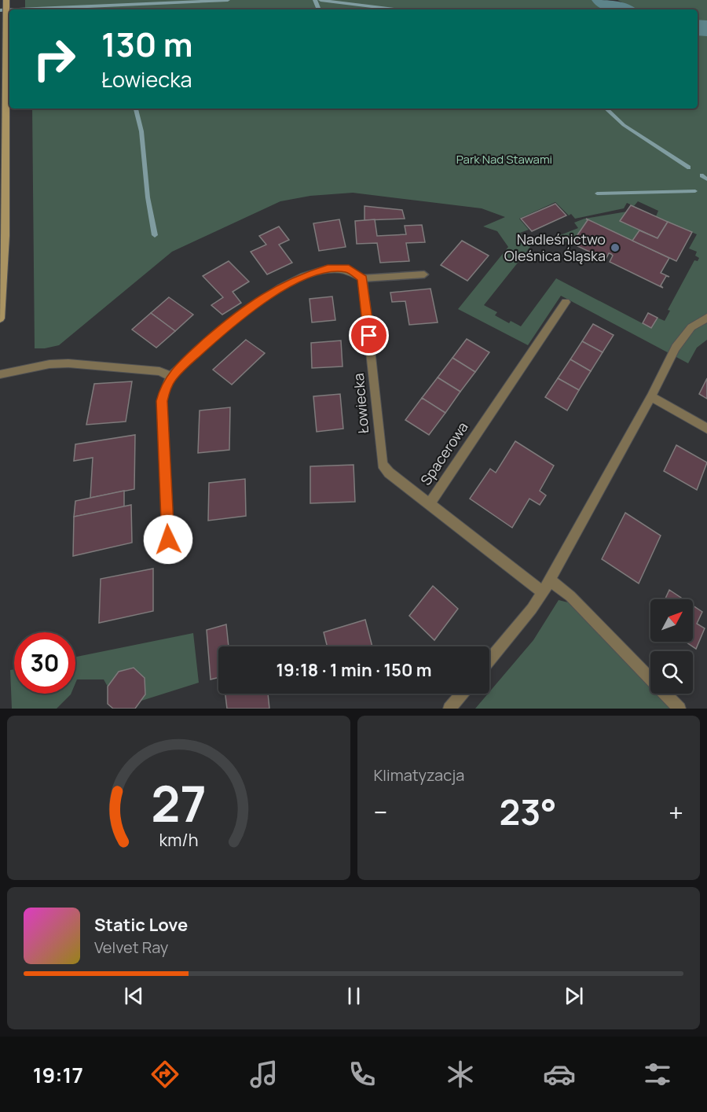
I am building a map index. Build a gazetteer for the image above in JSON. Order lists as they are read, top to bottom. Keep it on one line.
{"streets":{"street":["Łowiecka","Spacerowa"]},"crossings":[["Łowiecka","Spacerowa"]],"parks":["Park Nad Stawami"],"places":["Nadleśnictwo Oleśnica Śląska"],"north":"top right","page":{"turn":["130 m","Łowiecka"],"limit":"30","trip":"19:18 · 1 min · 150 m","tile":"Klimatyzacja","heat":["−","23°","+"],"song":["Static Love","Velvet Ray"],"tabs":"19:17","gauge":["27","km/h"]}}
